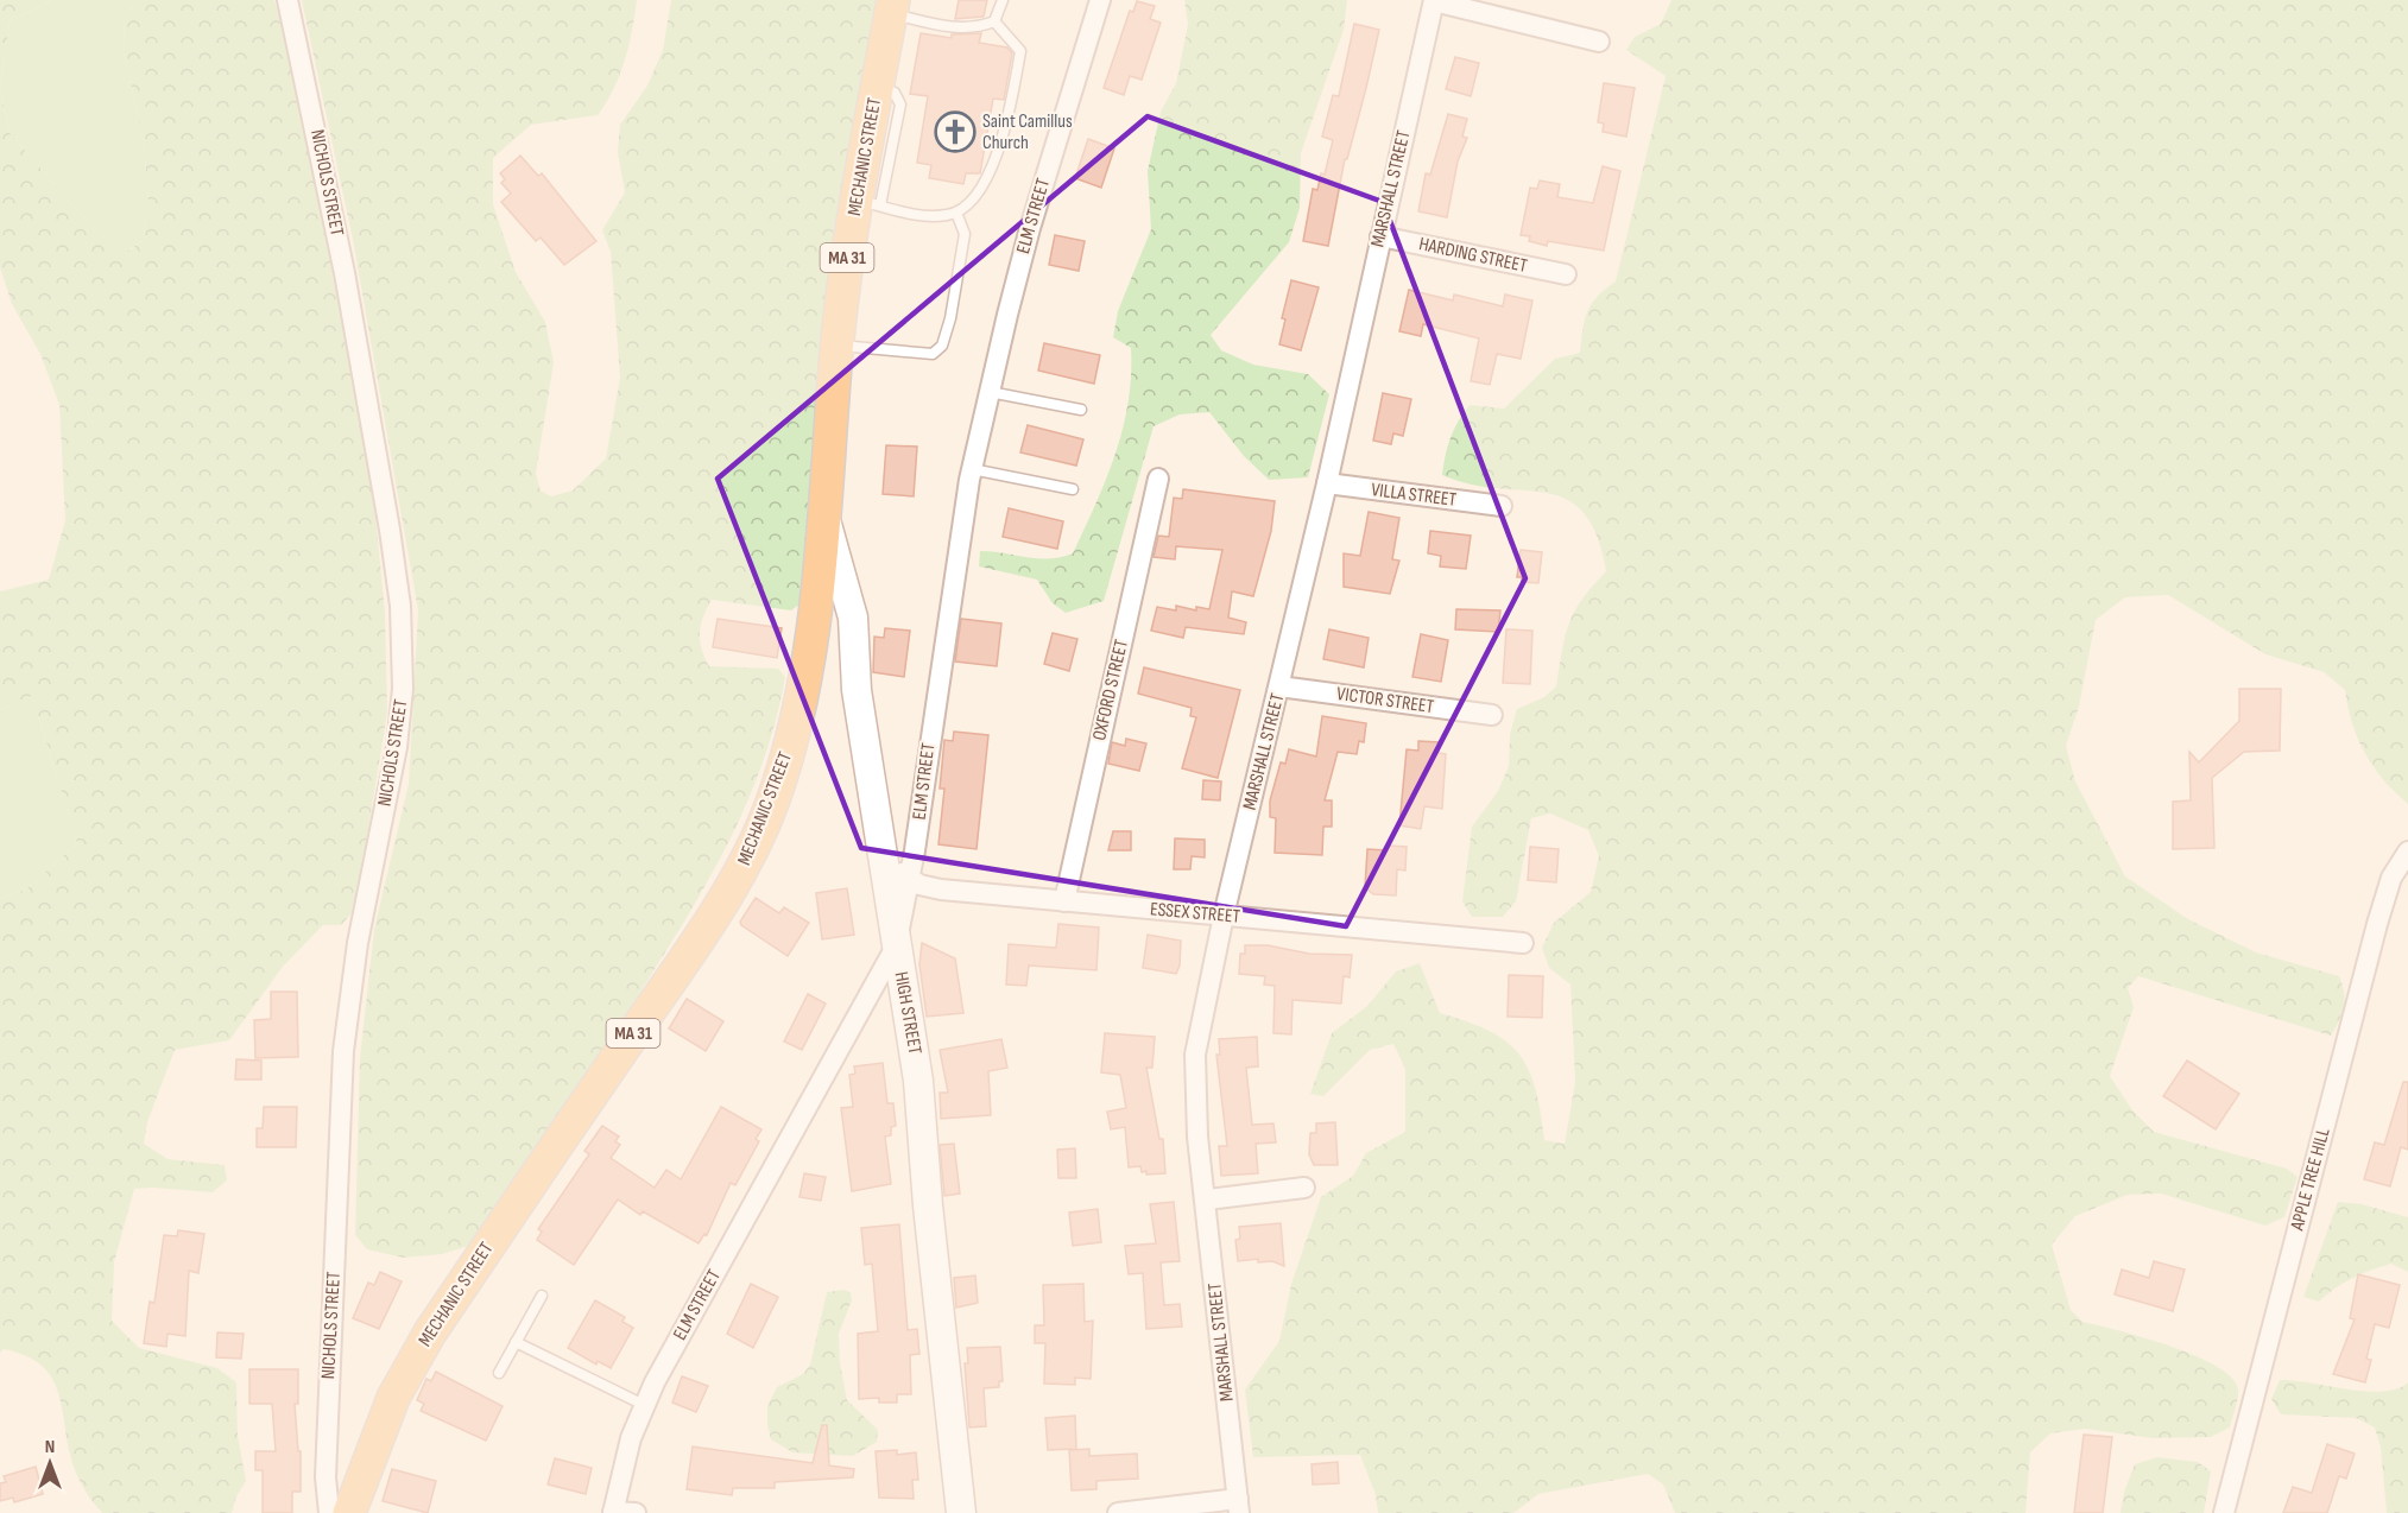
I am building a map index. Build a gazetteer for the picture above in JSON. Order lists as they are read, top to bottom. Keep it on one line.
{"streets":{"main road":["MECHANIC STREET","MA 31","HIGH STREET"],"street":["NICHOLS STREET","MARSHALL STREET","ELM STREET","HARDING STREET","VILLA STREET","OXFORD STREET","VICTOR STREET","ESSEX STREET","APPLE TREE HILL"]},"crossings":[["MECHANIC STREET","HIGH STREET"],["MARSHALL STREET","HARDING STREET"],["MARSHALL STREET","VILLA STREET"],["MARSHALL STREET","VICTOR STREET"],["MARSHALL STREET","ESSEX STREET"],["ELM STREET","ESSEX STREET"],["ELM STREET","HIGH STREET"],["OXFORD STREET","ESSEX STREET"]],"places":{"church":["Saint Camillus Church"]},"north":"top"}
